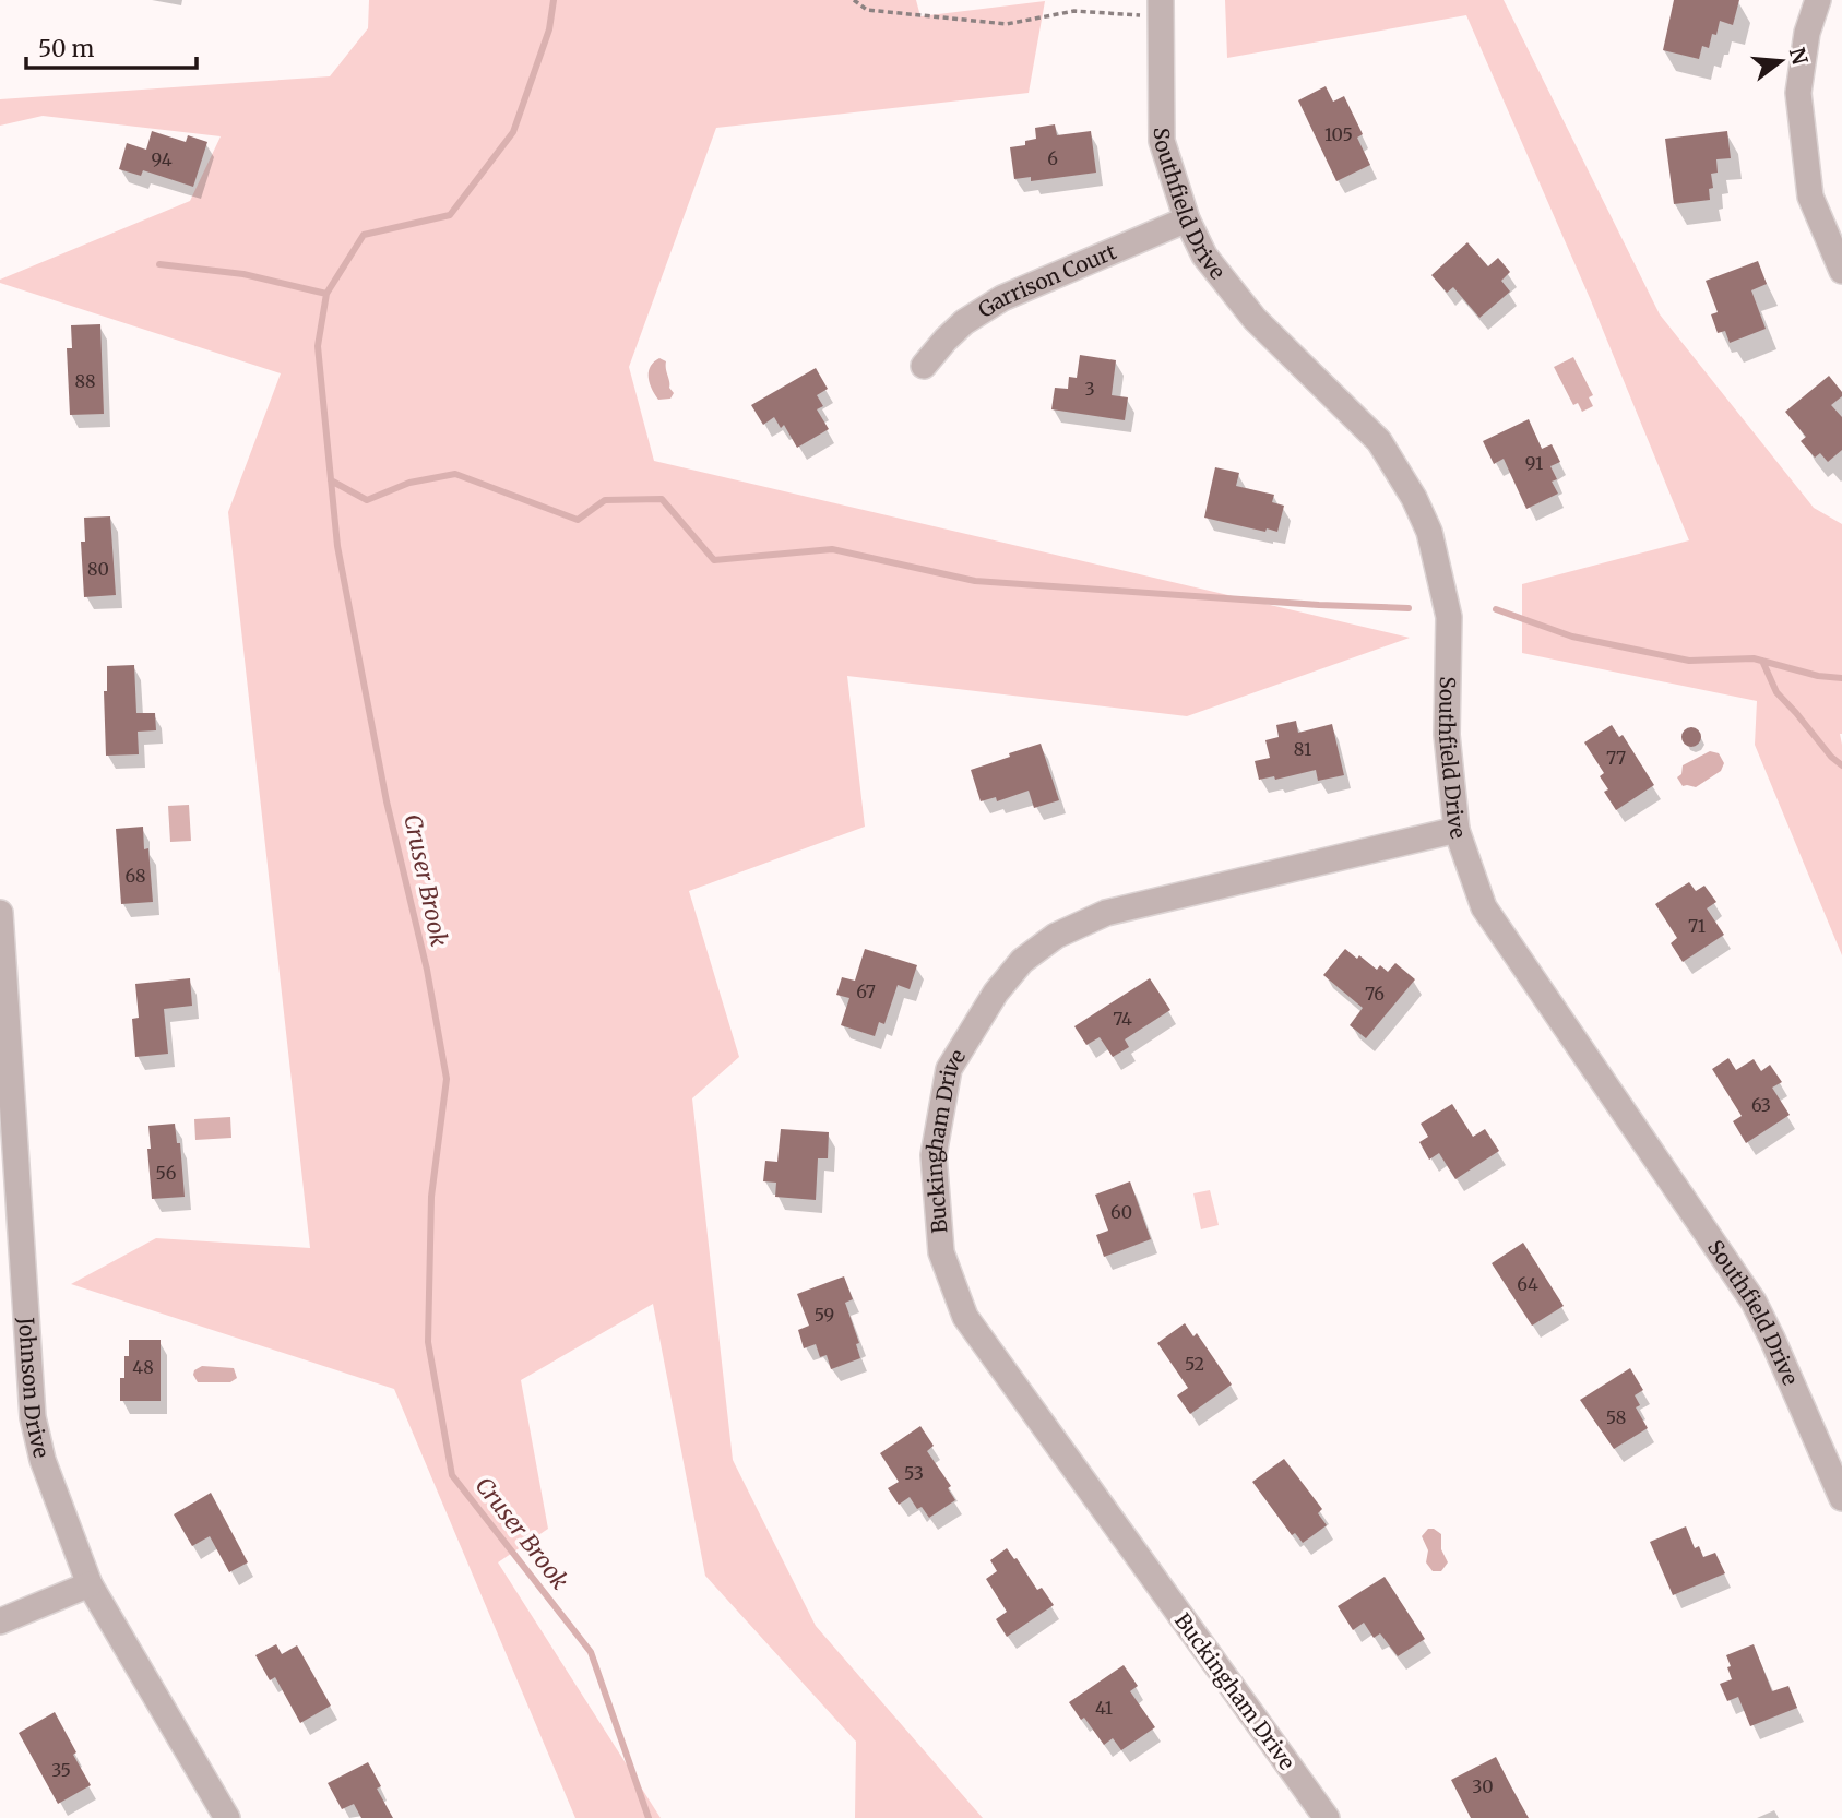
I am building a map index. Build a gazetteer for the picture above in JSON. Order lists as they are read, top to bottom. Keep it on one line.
{"streets":{"street":["Southfield Drive","Garrison Court","Buckingham Drive","Johnson Drive"]},"crossings":[["Southfield Drive","Garrison Court"],["Southfield Drive","Buckingham Drive"]],"water":["Cruser Brook"],"house_numbers":["105","6","94","88","3","91","80","81","77","68","71","67","76","74","63","56","60","64","59","52","48","58","53","41","35","30"],"scale_bar":"50 m","north":"right"}
